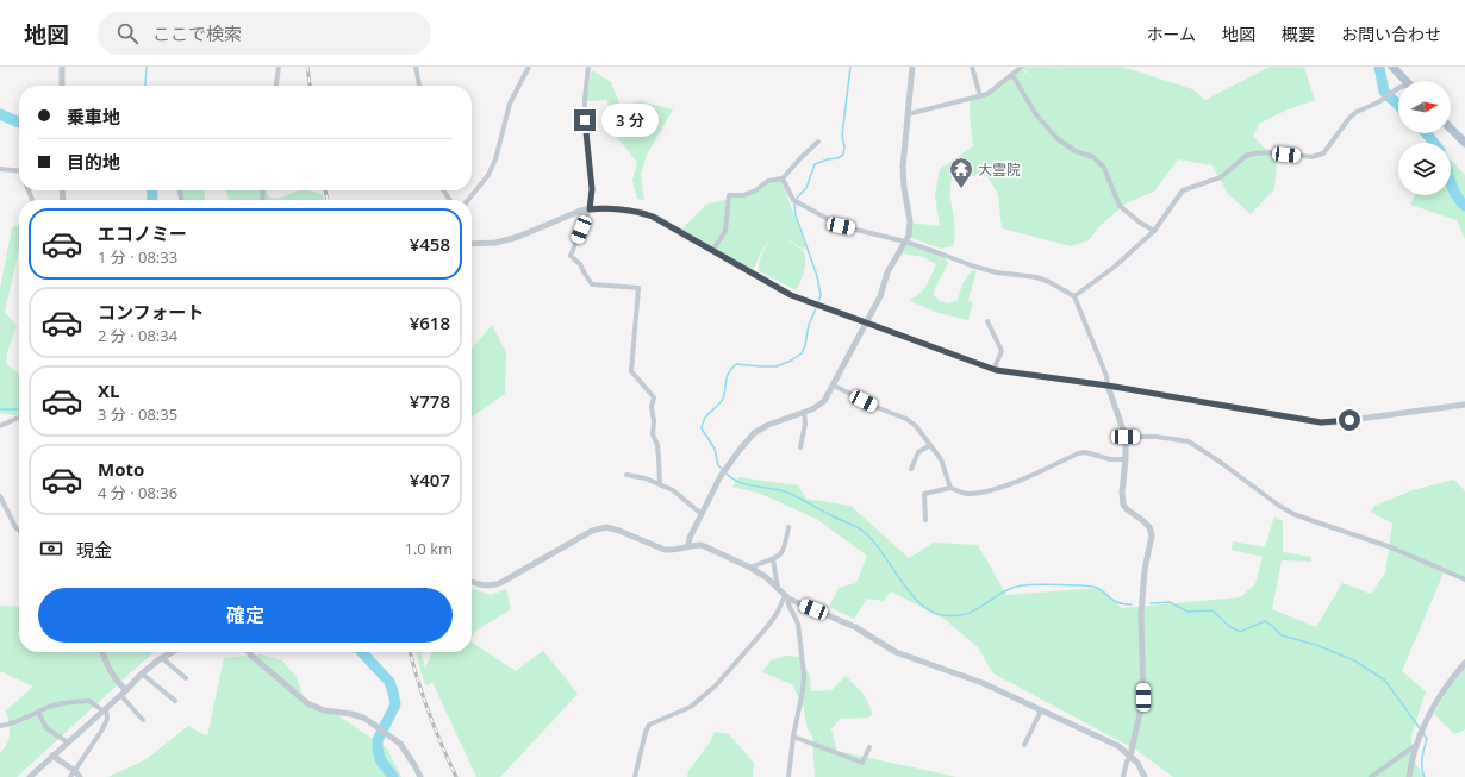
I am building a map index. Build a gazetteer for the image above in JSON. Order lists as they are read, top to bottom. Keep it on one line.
{"places":{"temple":["大雲院"]},"north":"right","page":{"header":"地図","search":"ここで検索","nav":["ホーム","地図","概要","お問い合わせ"],"banner":["乗車地","目的地"],"bubble":"3 分","list":[{"name":"エコノミー","note":"1 分 · 08:33","value":"¥458"},{"name":"コンフォート","note":"2 分 · 08:34","value":"¥618"},{"name":"XL","note":"3 分 · 08:35","value":"¥778"},{"name":"Moto","note":"4 分 · 08:36","value":"¥407"}],"pay":["現金","1.0 km"],"buttons":"確定"}}
